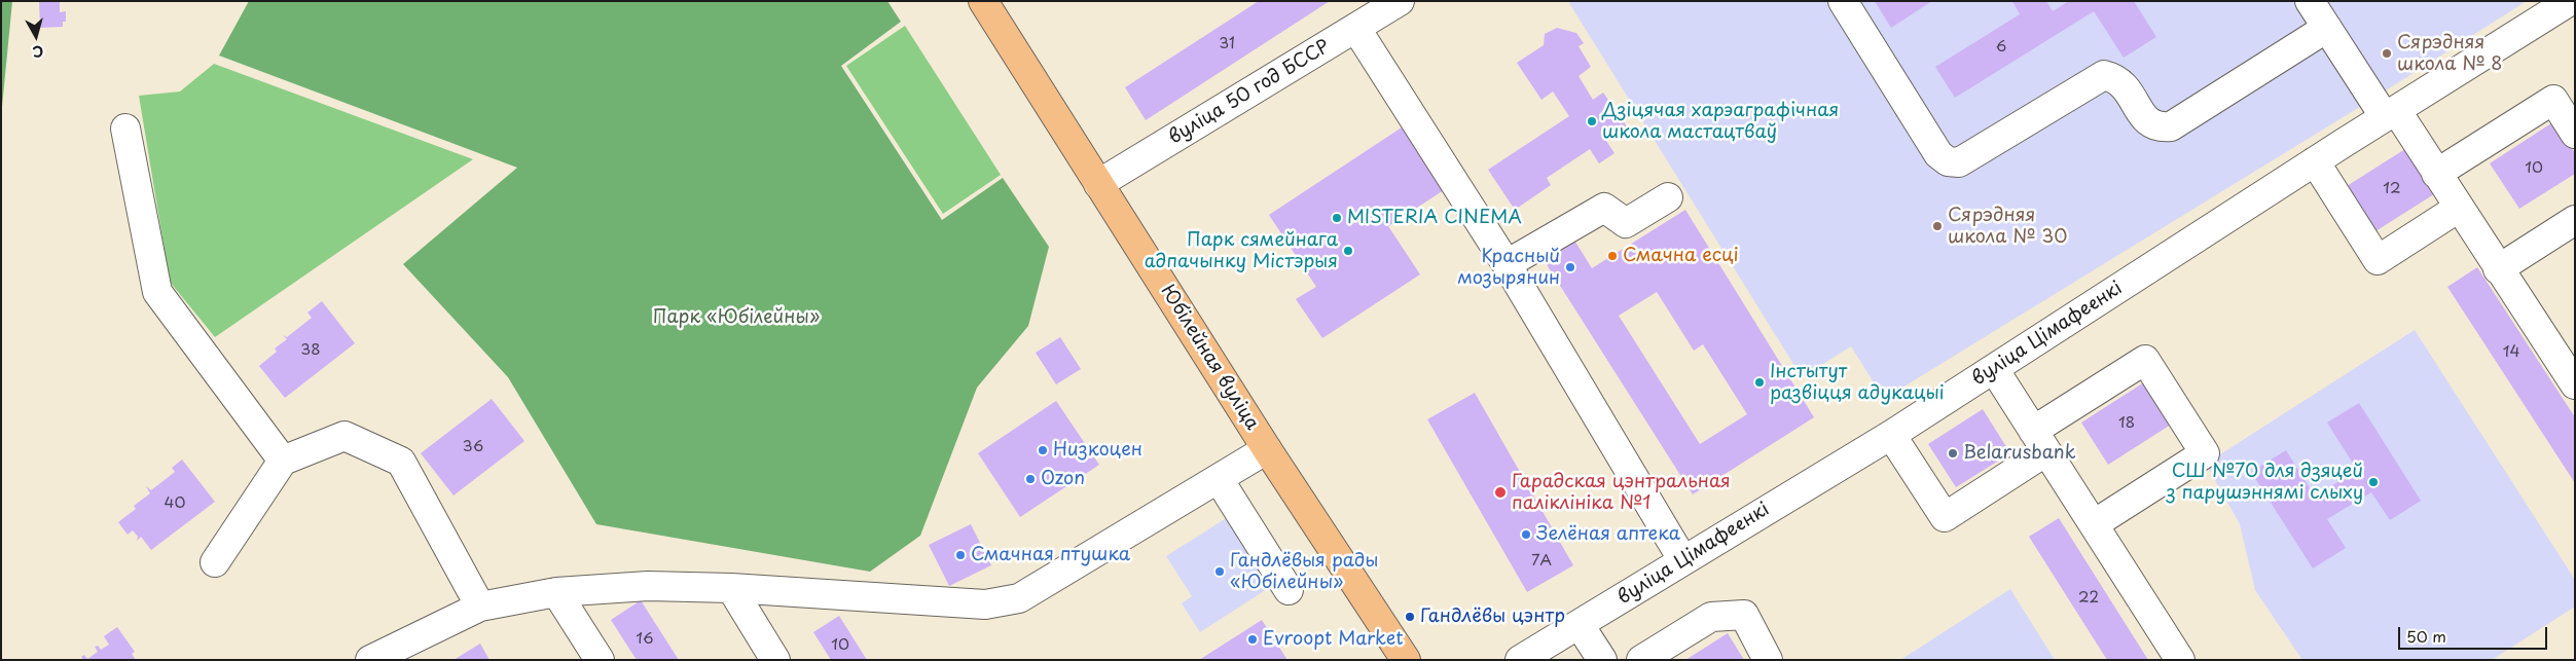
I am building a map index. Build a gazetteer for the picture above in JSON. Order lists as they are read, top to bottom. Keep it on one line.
{"streets":{"main road":["Юбілейная вуліца"],"street":["вуліца 50 год БССР","вуліца Цімафеенкі"]},"crossings":[["вуліца 50 год БССР","Юбілейная вуліца"]],"parks":["Парк «Юбілейны»"],"places":["Сярэдняя школа № 8","Дзіцячая харэаграфічная школа мастацтваў","MISTERIA CINEMA","Сярэдняя школа № 30","Парк сямейнага адпачынку Містэрыя","Смачна есцi","Красный мозырянин","Інстытут развіцця адукацыі","Низкоцен","Belarusbank","Ozon","СШ №70 для дзяцей з парушэннямі слыху","Гарадская цэнтральная паліклініка №1","Зелёная аптека","Смачная птушка","Гандлёвыя рады «Юбілейны»","Гандлёвы цэнтр","Evroopt Market"],"house_numbers":["31","6","10","12","38","14","18","36","40","7А","22","16","10"],"scale_bar":"50 m","north":"bottom"}
